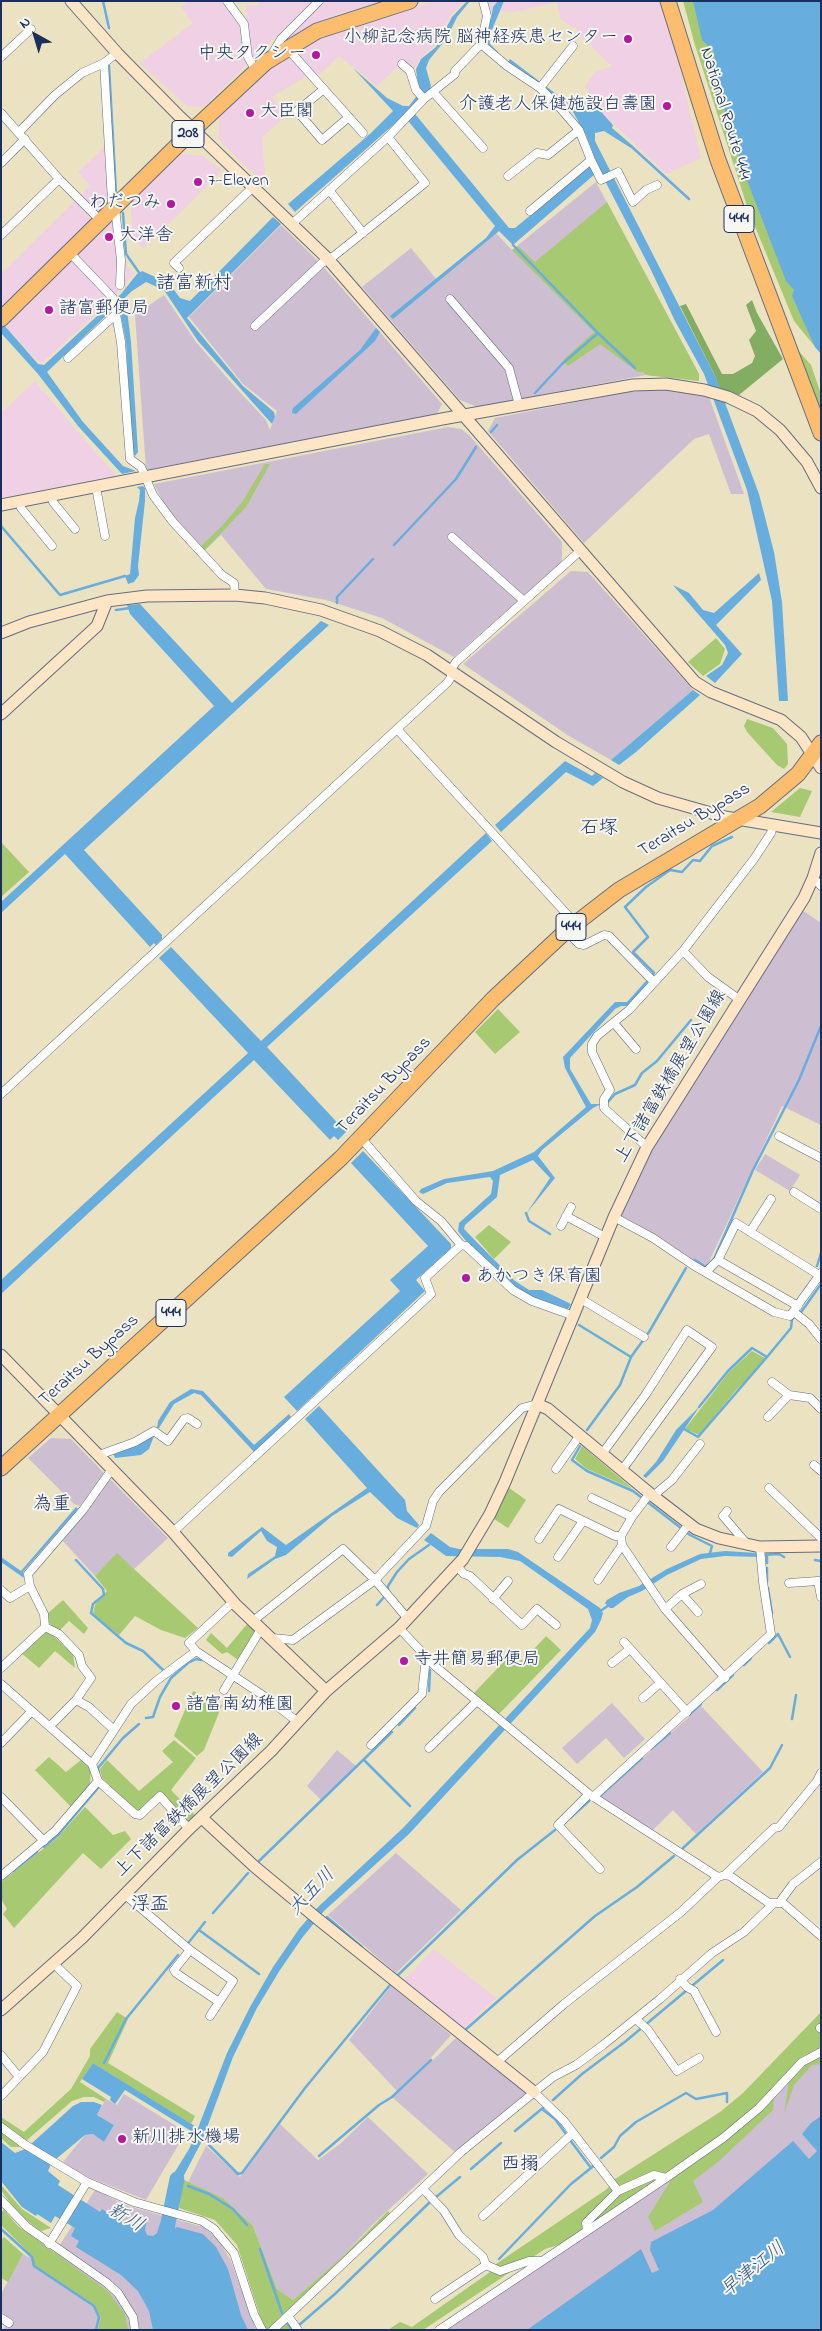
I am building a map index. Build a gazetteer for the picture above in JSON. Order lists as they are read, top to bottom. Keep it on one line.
{"streets":{"highway":["National Route 444","208","444","Teraitsu Bypass"],"street":["上下諸富鉄橋展望公園線"]},"districts":["諸富新村","石塚","為重","浮盃","西搦"],"water":["大五川","新川","早津江川"],"places":["小柳記念病院 脳神経疾患センター","中央タクシー","介護老人保健施設白壽園","大臣閣","7-Eleven","わだつみ","大洋舎","諸富郵便局","あかつき保育園","寺井簡易郵便局","諸富南幼稚園","新川排水機場"],"north":"top left"}
